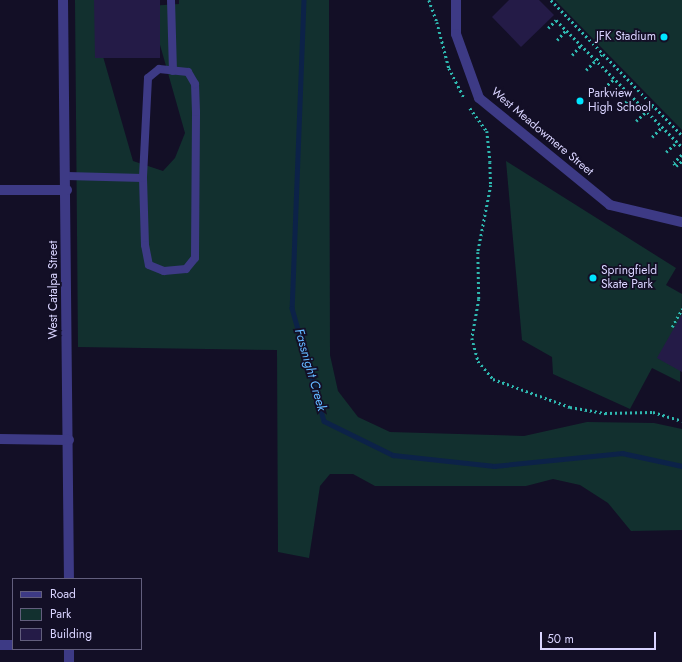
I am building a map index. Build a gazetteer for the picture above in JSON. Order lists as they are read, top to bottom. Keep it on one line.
{"streets":{"street":["West Meadowmere Street","West Catalpa Street"]},"water":["Fassnight Creek"],"places":["JFK Stadium","Parkview High School","Springfield Skate Park"],"legend":["Road","Park","Building"],"scale_bar":"50 m"}
